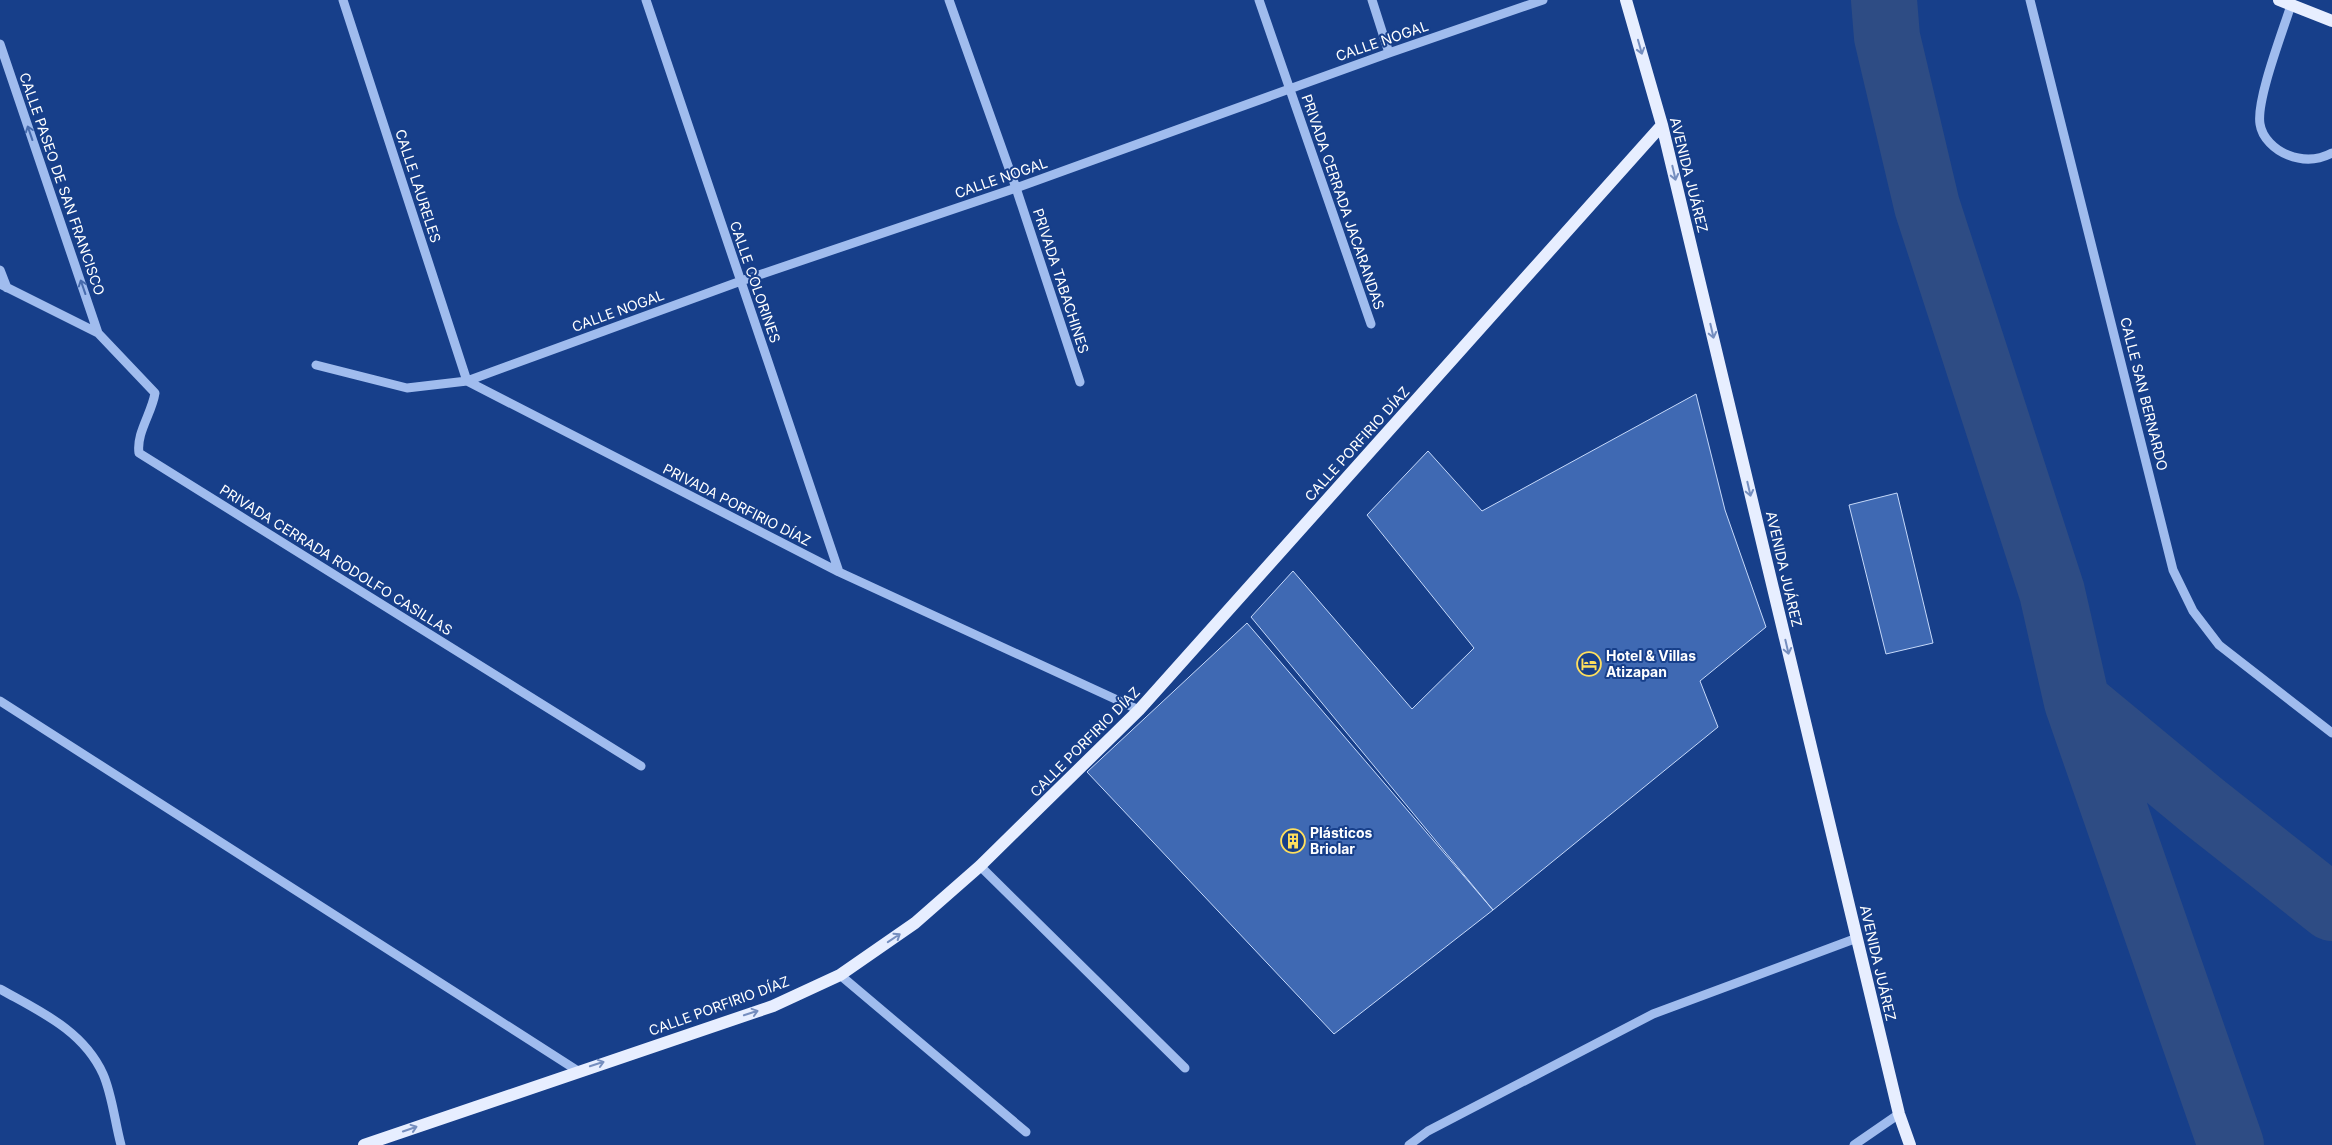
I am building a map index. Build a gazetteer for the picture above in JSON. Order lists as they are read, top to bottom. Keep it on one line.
{"streets":{"main road":["AVENIDA JUÁREZ","CALLE PORFIRIO DÍAZ"],"street":["CALLE NOGAL","CALLE PASEO DE SAN FRANCISCO","CALLE LAURELES","PRIVADA CERRADA JACARANDAS","PRIVADA TABACHINES","CALLE COLORINES","CALLE SAN BERNARDO","PRIVADA PORFIRIO DÍAZ","PRIVADA CERRADA RODOLFO CASILLAS"]},"crossings":[["CALLE NOGAL","CALLE LAURELES"],["CALLE NOGAL","PRIVADA CERRADA JACARANDAS"],["CALLE NOGAL","PRIVADA TABACHINES"],["CALLE NOGAL","CALLE COLORINES"],["CALLE NOGAL","PRIVADA PORFIRIO DÍAZ"],["AVENIDA JUÁREZ","CALLE PORFIRIO DÍAZ"],["CALLE PASEO DE SAN FRANCISCO","PRIVADA CERRADA RODOLFO CASILLAS"],["CALLE LAURELES","PRIVADA PORFIRIO DÍAZ"],["CALLE COLORINES","PRIVADA PORFIRIO DÍAZ"],["CALLE PORFIRIO DÍAZ","PRIVADA PORFIRIO DÍAZ"]],"one_way":["AVENIDA JUÁREZ","CALLE PASEO DE SAN FRANCISCO","CALLE PORFIRIO DÍAZ"],"places":{"hotel":["Hotel & Villas Atizapan"],"building":["Plásticos Briolar"]}}
